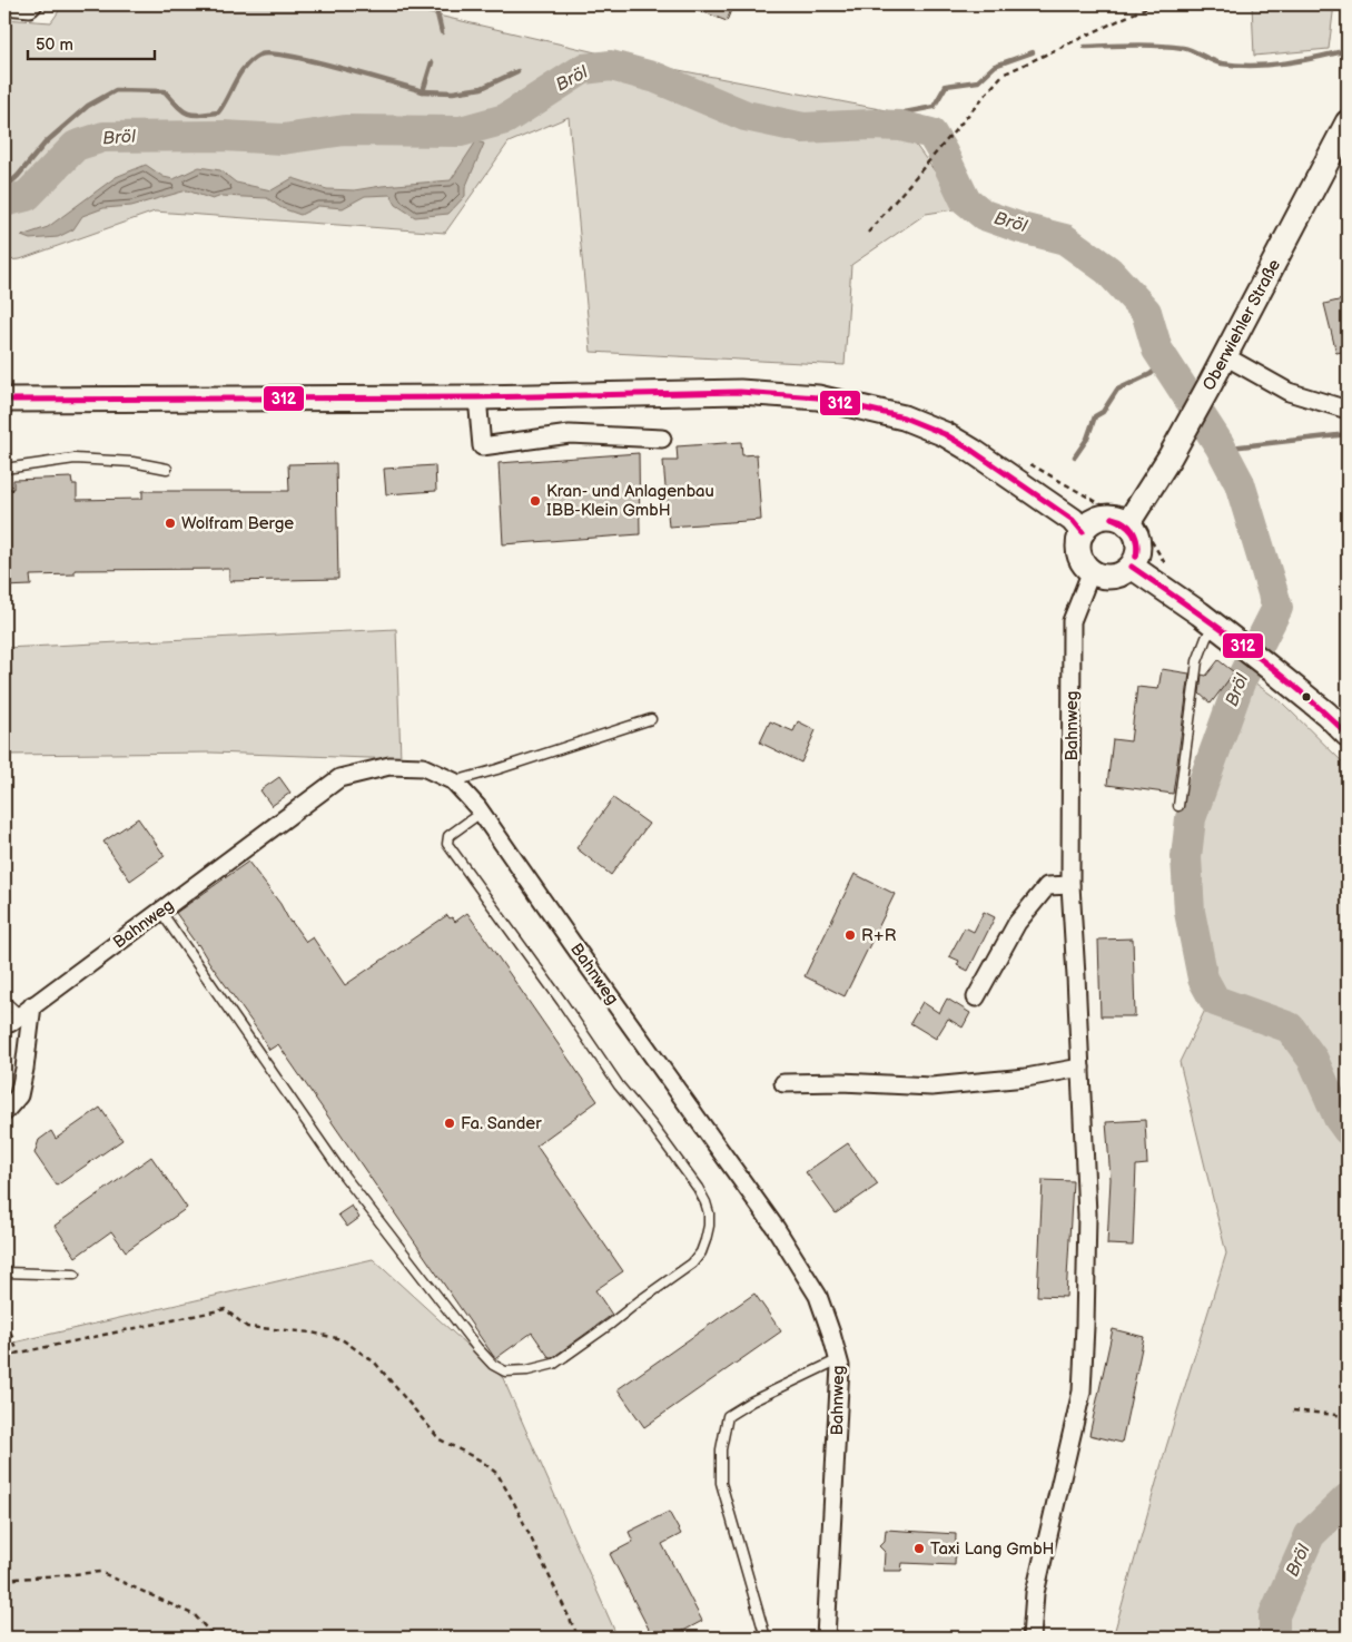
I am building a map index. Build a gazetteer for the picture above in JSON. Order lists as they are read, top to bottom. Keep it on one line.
{"streets":{"main road":["Oberwiehler Straße"],"street":["Bahnweg"]},"crossings":[["Oberwiehler Straße","Bahnweg"]],"water":["Bröl"],"places":["Kran- und Anlagenbau IBB-Klein GmbH","Wolfram Berge","R+R","Fa. Sander","Taxi Lang GmbH"],"lines":["transit line 312"],"scale_bar":"50 m"}
